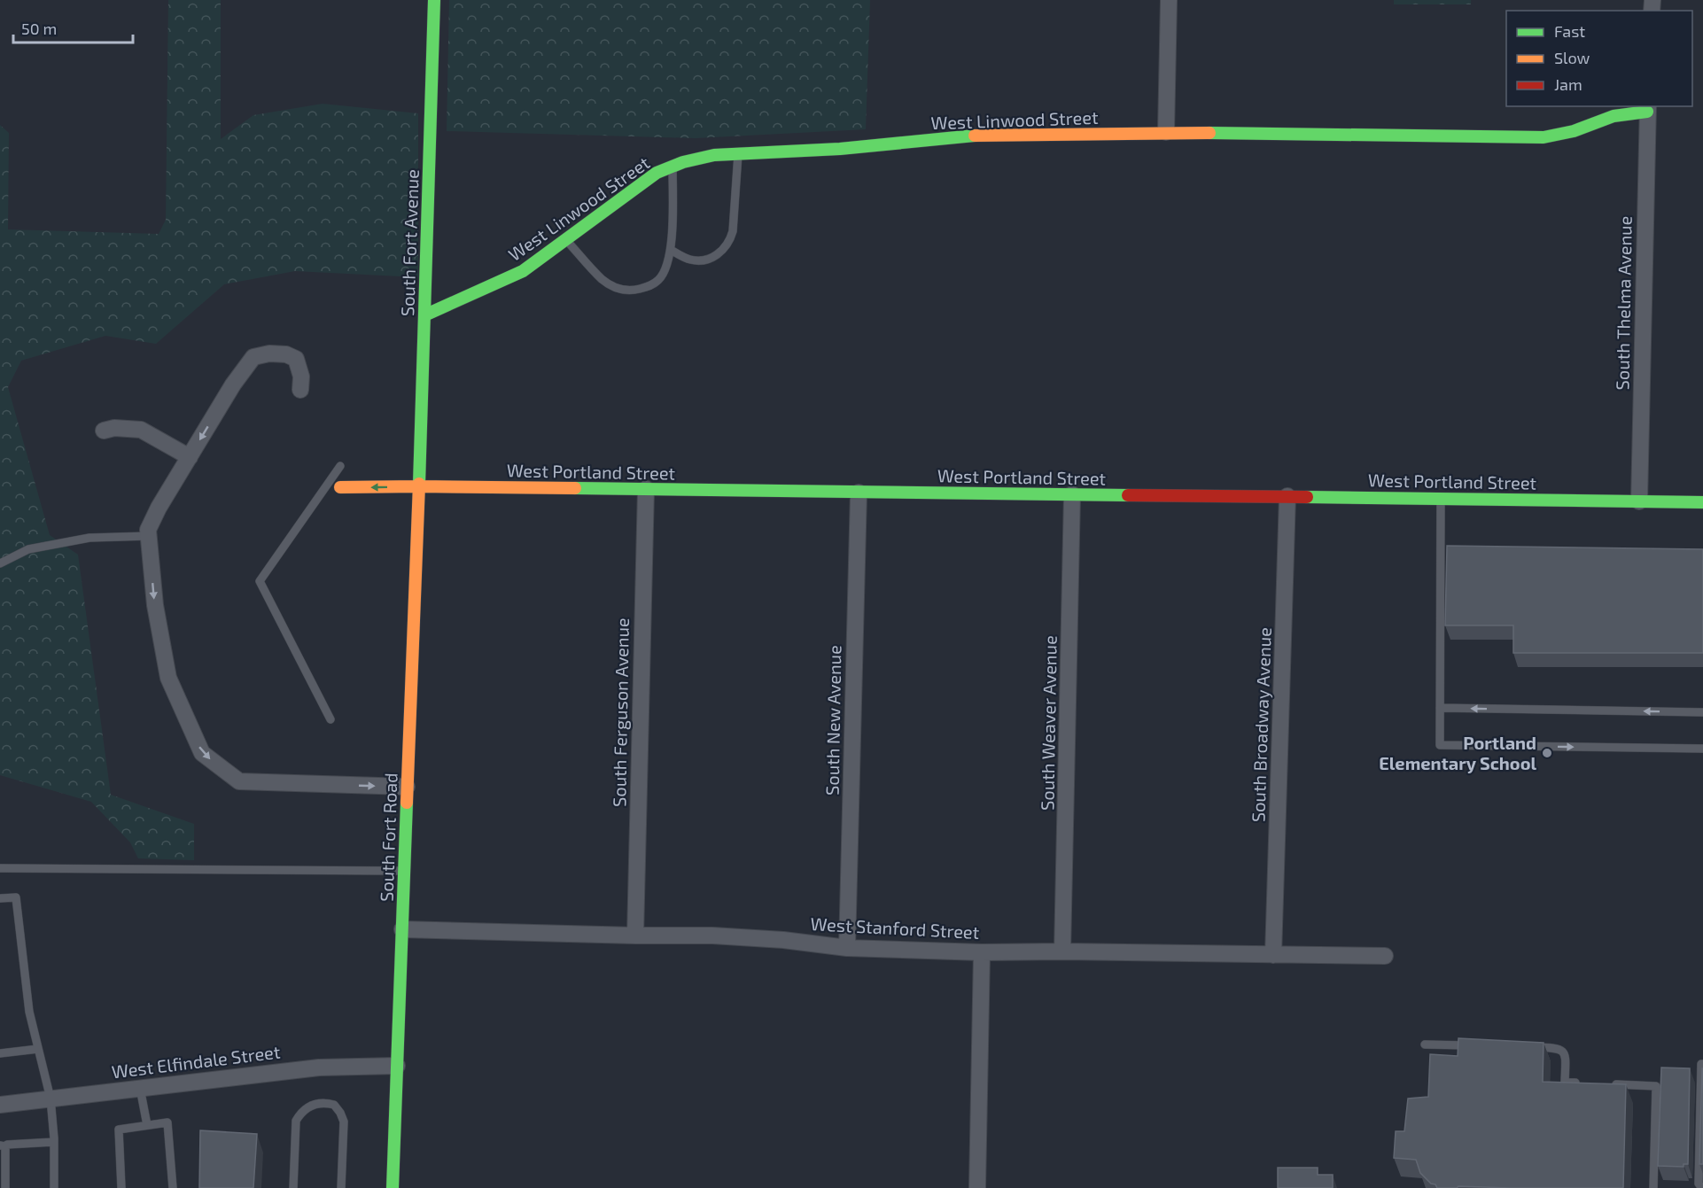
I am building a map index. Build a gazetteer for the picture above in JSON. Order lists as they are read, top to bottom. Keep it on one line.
{"streets":{"street":["West Linwood Street","South Fort Avenue","South Thelma Avenue","West Portland Street","South Ferguson Avenue","South New Avenue","South Weaver Avenue","South Broadway Avenue","South Fort Road","West Stanford Street","West Elfindale Street"]},"crossings":[["West Linwood Street","South Fort Avenue"],["West Linwood Street","South Thelma Avenue"],["South Fort Avenue","West Portland Street"],["South Fort Avenue","South Fort Road"],["South Thelma Avenue","West Portland Street"],["West Portland Street","South Ferguson Avenue"],["West Portland Street","South New Avenue"],["West Portland Street","South Weaver Avenue"],["West Portland Street","South Broadway Avenue"],["West Portland Street","South Fort Road"],["South Ferguson Avenue","West Stanford Street"],["South New Avenue","West Stanford Street"],["South Weaver Avenue","West Stanford Street"],["South Broadway Avenue","West Stanford Street"],["South Fort Road","West Stanford Street"],["South Fort Road","West Elfindale Street"]],"places":["Portland Elementary School"],"legend":["Fast","Slow","Jam"],"scale_bar":"50 m"}
